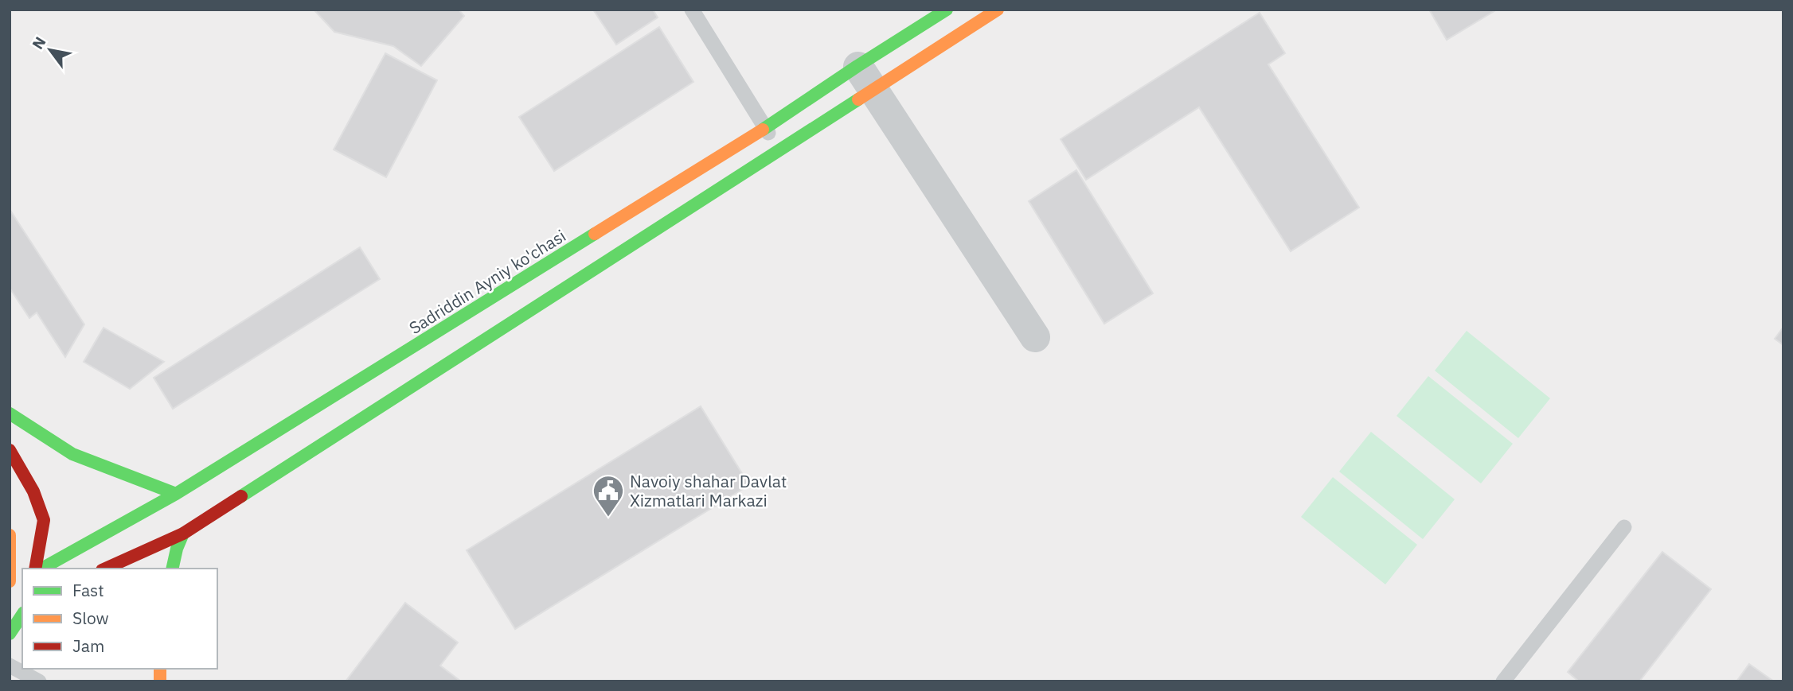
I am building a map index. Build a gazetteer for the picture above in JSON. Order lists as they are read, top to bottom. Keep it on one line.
{"streets":{"main road":["Sadriddin Ayniy ko'chasi"]},"places":{"public building":["Navoiy shahar Davlat Xizmatlari Markazi"]},"legend":["Fast","Slow","Jam"],"north":"top left"}
